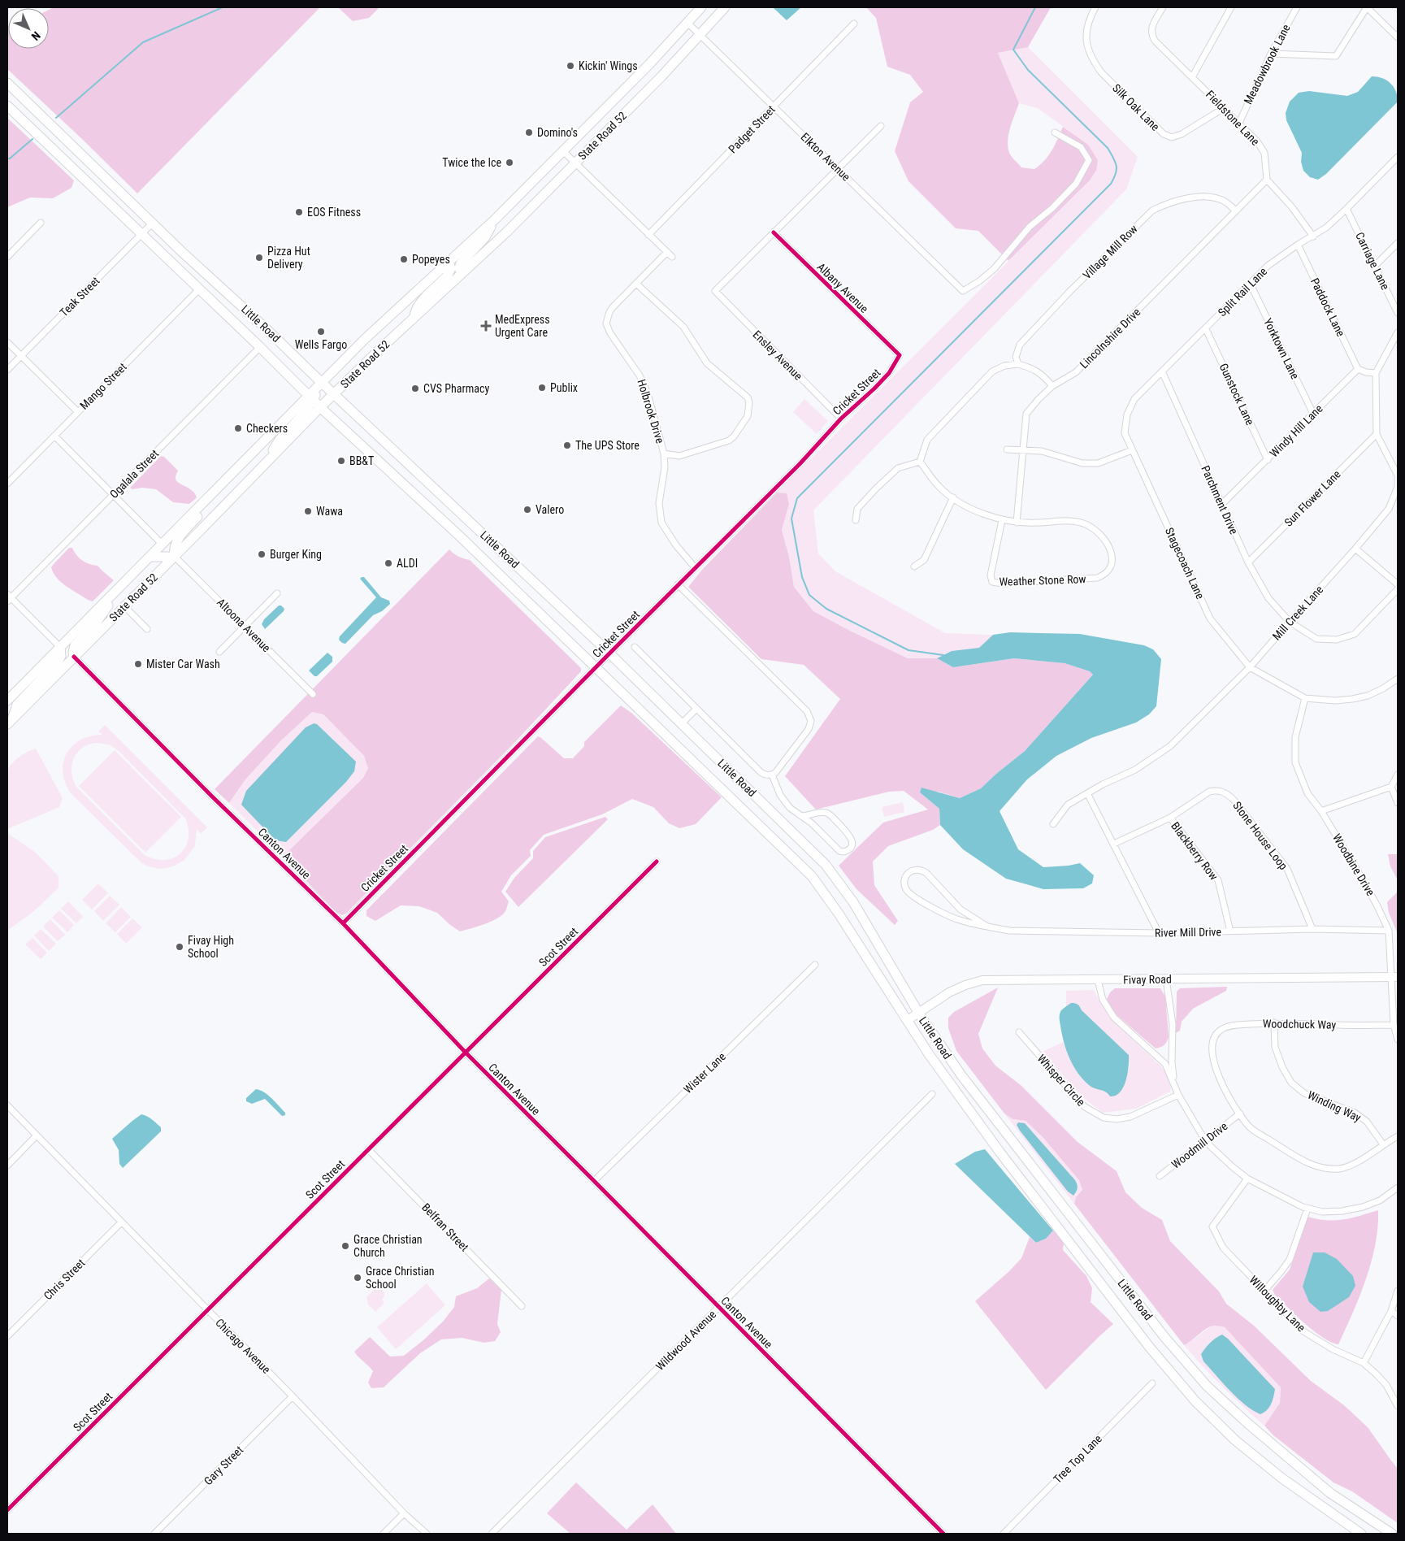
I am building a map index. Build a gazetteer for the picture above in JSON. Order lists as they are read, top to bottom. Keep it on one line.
{"streets":{"main road":["State Road 52","Little Road"],"street":["Meadowbrook Lane","Silk Oak Lane","Fieldstone Lane","Padget Street","Elkton Avenue","Village Mill Row","Carriage Lane","Albany Avenue","Split Rail Lane","Teak Street","Paddock Lane","Lincolnshire Drive","Yorktown Lane","Ensley Avenue","Mango Street","Cricket Street","Gunstock Lane","Holbrook Drive","Windy Hill Lane","Ogalala Street","Sun Flower Lane","Parchment Drive","Stagecoach Lane","Weather Stone Row","Mill Creek Lane","Altoona Avenue","Stone House Loop","Blackberry Row","Canton Avenue","Woodbine Drive","River Mill Drive","Scot Street","Fivay Road","Woodchuck Way","Wister Lane","Whisper Circle","Winding Way","Woodmill Drive","Belfran Street","Chris Street","Willoughby Lane","Wildwood Avenue","Chicago Avenue","Tree Top Lane","Gary Street"]},"crossings":[["Meadowbrook Lane","Fieldstone Lane"],["Silk Oak Lane","Fieldstone Lane"],["Fieldstone Lane","Lincolnshire Drive"],["Padget Street","Elkton Avenue"],["State Road 52","Elkton Avenue"],["State Road 52","Little Road"],["State Road 52","Altoona Avenue"],["State Road 52","Canton Avenue"],["Village Mill Row","Lincolnshire Drive"],["Carriage Lane","Split Rail Lane"],["Albany Avenue","Ensley Avenue"],["Albany Avenue","Cricket Street"],["Split Rail Lane","Paddock Lane"],["Split Rail Lane","Yorktown Lane"],["Split Rail Lane","Gunstock Lane"],["Split Rail Lane","Parchment Drive"],["Split Rail Lane","Stagecoach Lane"],["Teak Street","Little Road"],["Paddock Lane","Windy Hill Lane"],["Little Road","Mango Street"],["Little Road","Cricket Street"],["Little Road","Ogalala Street"],["Little Road","Fivay Road"],["Lincolnshire Drive","Weather Stone Row"],["Yorktown Lane","Windy Hill Lane"],["Ensley Avenue","Cricket Street"],["Cricket Street","Holbrook Drive"],["Cricket Street","Canton Avenue"],["Gunstock Lane","Windy Hill Lane"],["Windy Hill Lane","Parchment Drive"],["Sun Flower Lane","Parchment Drive"],["Sun Flower Lane","Mill Creek Lane"],["Parchment Drive","Mill Creek Lane"],["Stagecoach Lane","Mill Creek Lane"],["Stone House Loop","Blackberry Row"],["Stone House Loop","River Mill Drive"],["Blackberry Row","River Mill Drive"],["Canton Avenue","Scot Street"],["Canton Avenue","Wister Lane"],["Canton Avenue","Wildwood Avenue"],["Woodbine Drive","River Mill Drive"],["Woodbine Drive","Fivay Road"],["Woodbine Drive","Woodchuck Way"],["Scot Street","Belfran Street"],["Scot Street","Chicago Avenue"],["Woodchuck Way","Winding Way"],["Woodchuck Way","Woodmill Drive"],["Chris Street","Chicago Avenue"],["Chicago Avenue","Gary Street"]],"places":{"other":["Kickin' Wings","Domino's","Twice the Ice","EOS Fitness","Pizza Hut Delivery","Popeyes","Wells Fargo","Publix","CVS Pharmacy","Checkers","The UPS Store","BB&T","Valero","Wawa","Burger King","ALDI","Mister Car Wash","Fivay High School","Grace Christian Church","Grace Christian School"],"health":["MedExpress Urgent Care"]},"north":"bottom right"}
